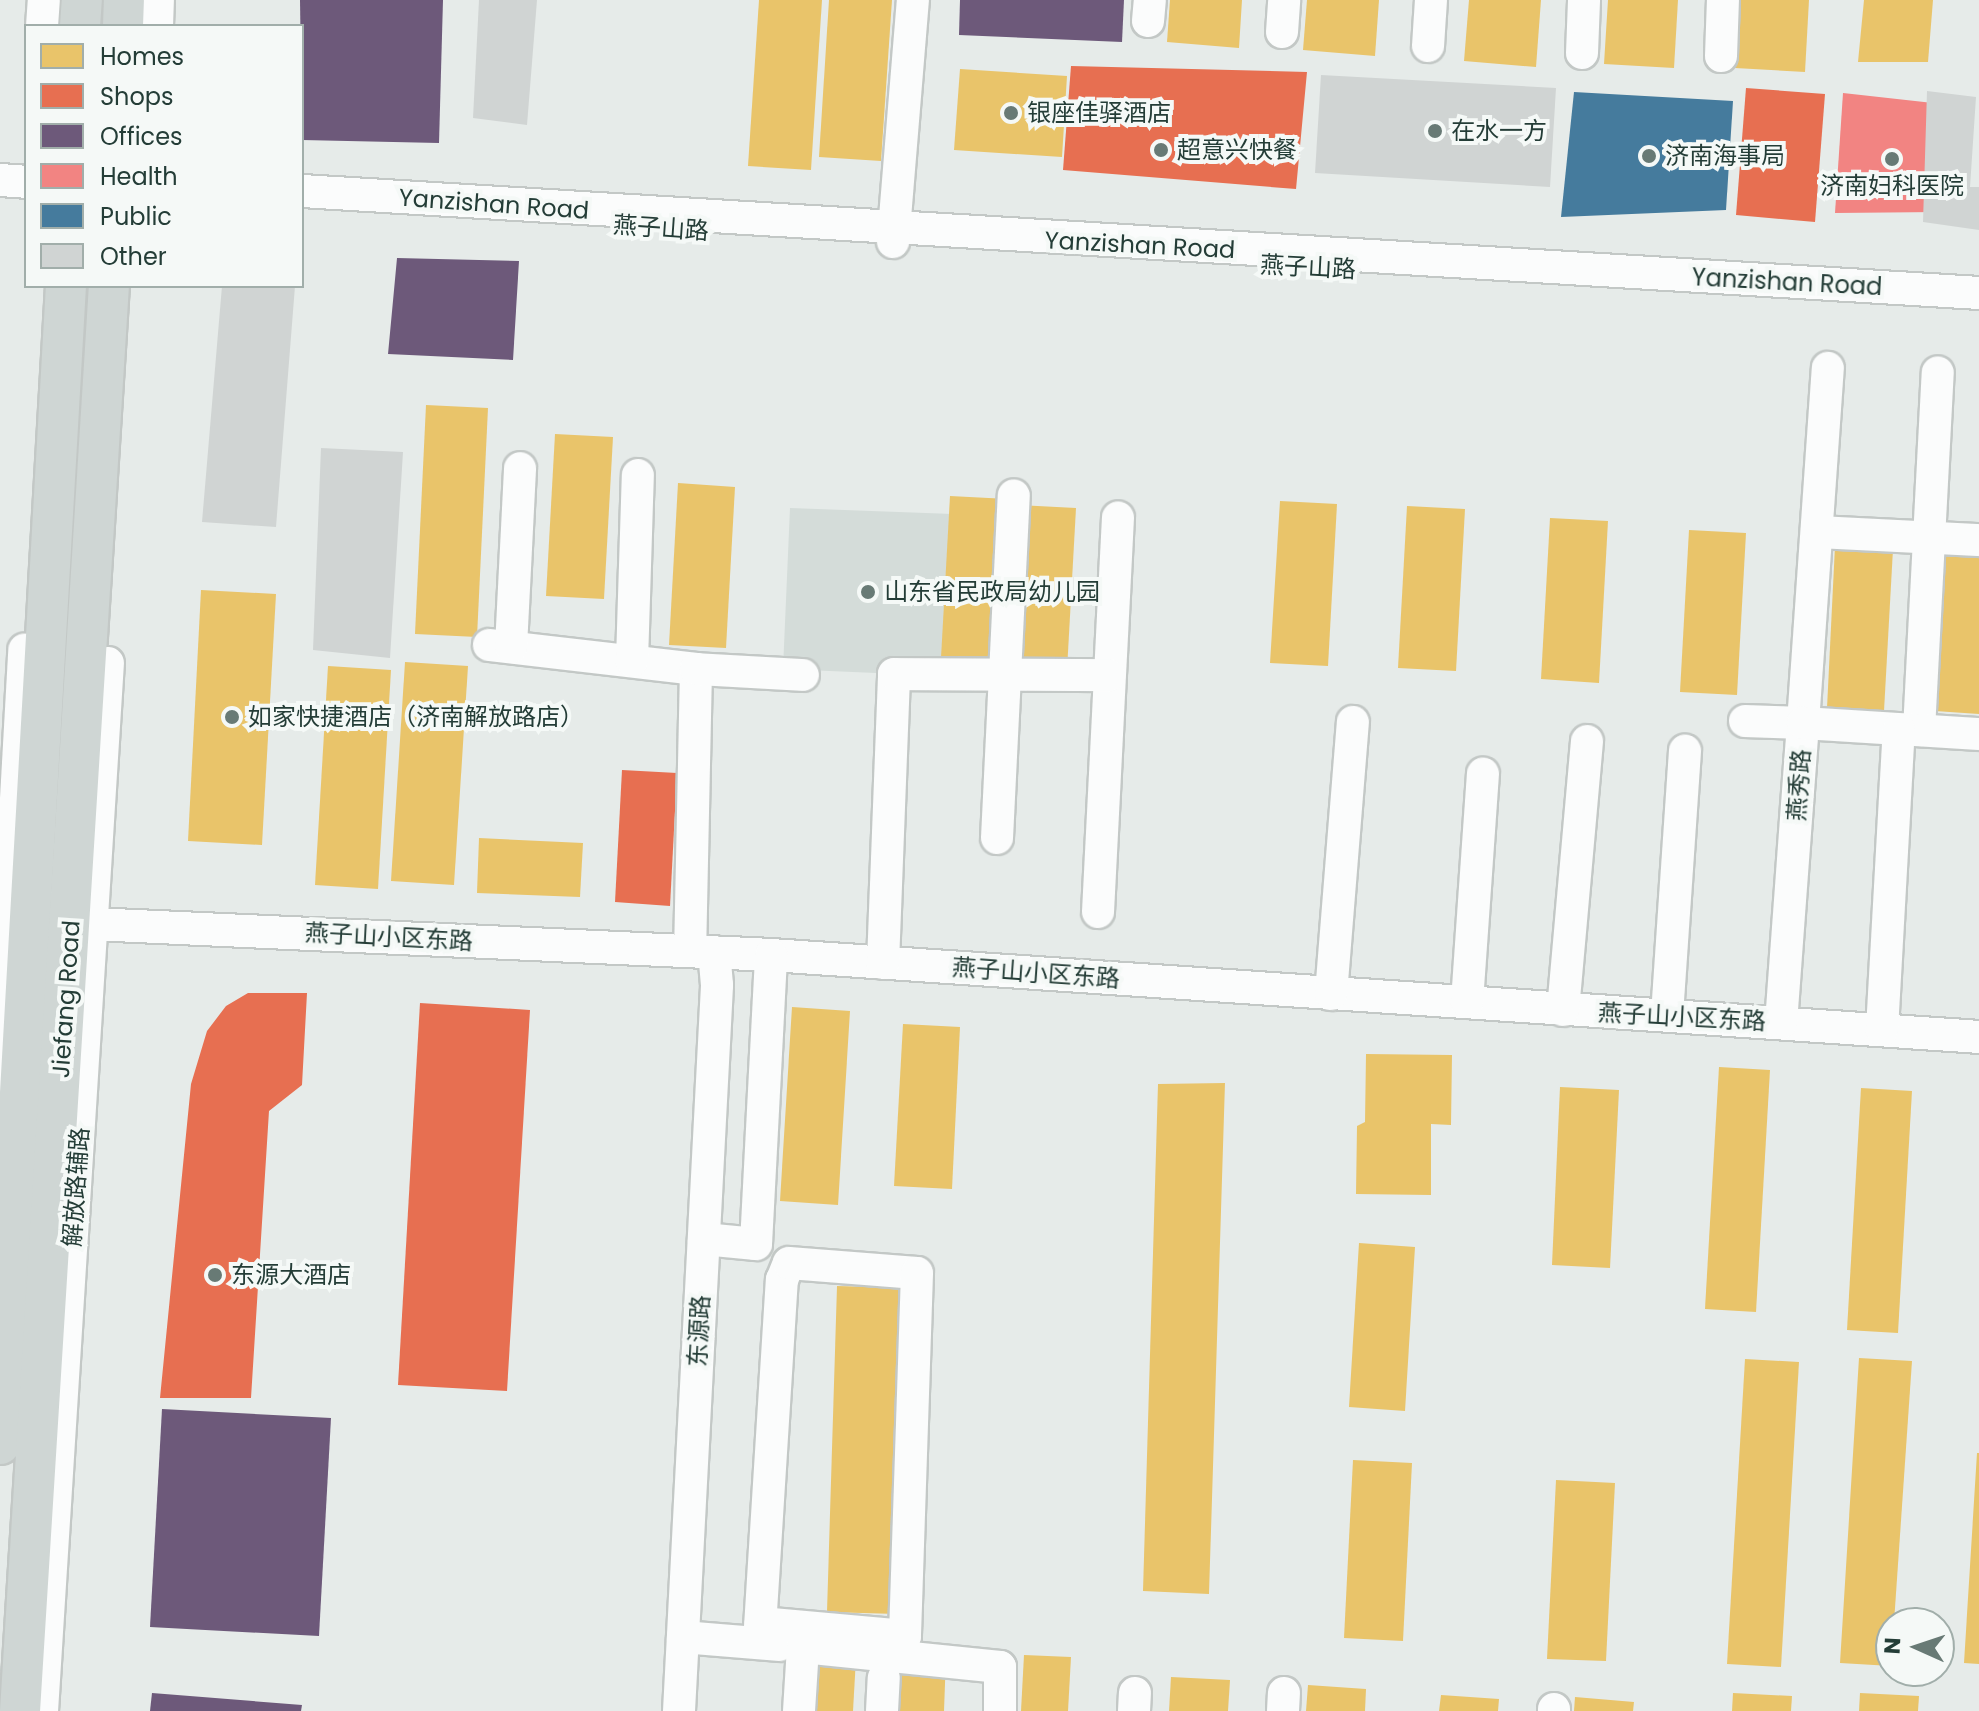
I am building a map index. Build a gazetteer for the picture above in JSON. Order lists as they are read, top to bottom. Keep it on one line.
{"streets":{"main road":["Jiefang Road"],"street":["Yanzishan Road","燕子山路","燕秀路","燕子山小区东路","解放路辅路","东源路"]},"crossings":[["Yanzishan Road","燕子山路"],["燕秀路","燕子山小区东路"],["燕子山小区东路","解放路辅路"],["燕子山小区东路","东源路"]],"places":["银座佳驿酒店","在水一方","超意兴快餐","济南海事局","济南妇科医院","山东省民政局幼儿园","如家快捷酒店（济南解放路店）","东源大酒店"],"legend":["Homes","Shops","Offices","Health","Public","Other"],"north":"left"}
